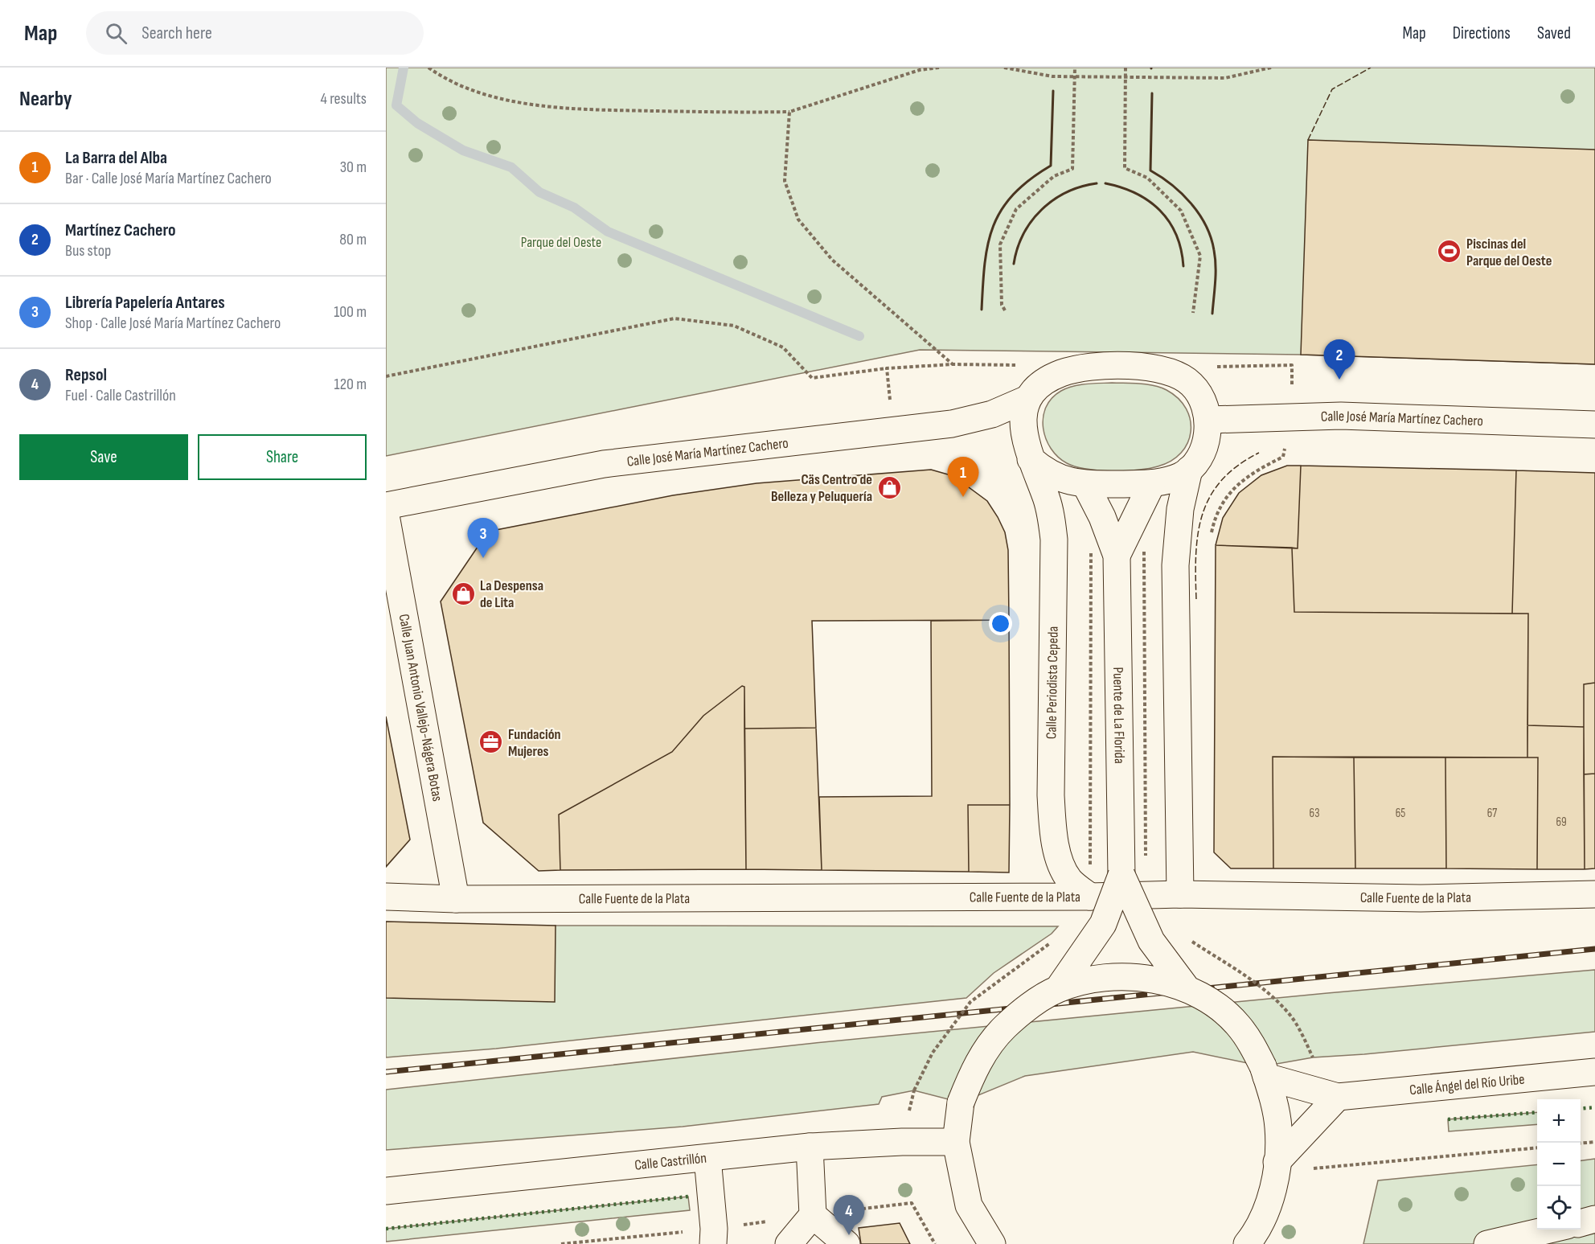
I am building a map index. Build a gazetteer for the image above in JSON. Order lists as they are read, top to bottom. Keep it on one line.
{"streets":{"street":["Calle José María Martínez Cachero","Calle Periodista Cepeda","Calle Juan Antonio Vallejo-Nágera Botas","Puente de La Florida","Calle Fuente de la Plata","Calle Ángel del Río Uribe","Calle Castrillón"]},"crossings":[["Calle José María Martínez Cachero","Calle Periodista Cepeda"],["Calle José María Martínez Cachero","Puente de La Florida"],["Calle Periodista Cepeda","Puente de La Florida"],["Calle Periodista Cepeda","Calle Fuente de la Plata"],["Calle Juan Antonio Vallejo-Nágera Botas","Calle Fuente de la Plata"]],"parks":["Parque del Oeste"],"places":{"sports":["Piscinas del Parque del Oeste"],"shop":["Cäs Centro de Belleza y Peluquería","La Despensa de Lita"],"office":["Fundación Mujeres"]},"house_numbers":["63","65","67","69"],"page":{"header":"Map","search":"Search here","nav":["Map","Directions","Saved"],"heading":["Nearby","4 results"],"list":[{"mark":"1","name":"La Barra del Alba","note":"Bar · Calle José María Martínez Cachero","value":"30 m"},{"mark":"2","name":"Martínez Cachero","note":"Bus stop","value":"80 m"},{"mark":"3","name":"Librería Papelería Antares","note":"Shop · Calle José María Martínez Cachero","value":"100 m"},{"mark":"4","name":"Repsol","note":"Fuel · Calle Castrillón","value":"120 m"}],"pins":["2","1","3","4"],"buttons":["Save","Share"],"map_buttons":["+","−"]}}
